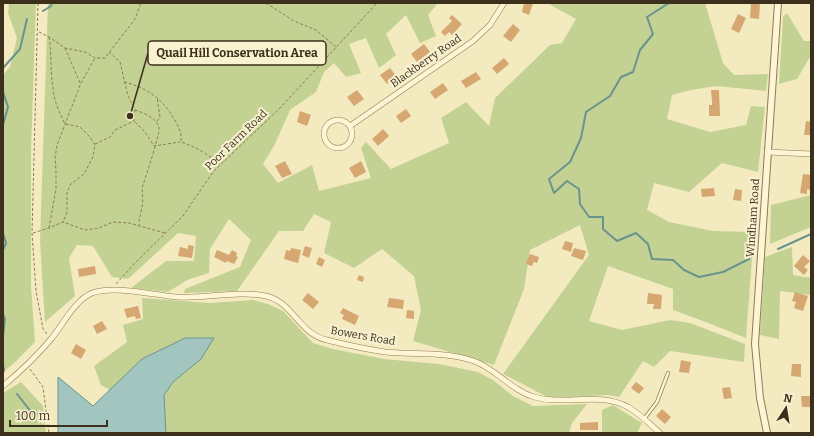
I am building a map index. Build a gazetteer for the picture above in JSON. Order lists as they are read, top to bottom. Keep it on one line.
{"streets":{"street":["Blackberry Road","Windham Road","Bowers Road"],"path":["Poor Farm Road"]},"crossings":[["Poor Farm Road","Bowers Road"]],"places":["Quail Hill Conservation Area"],"scale_bar":"100 m","north":"top"}
